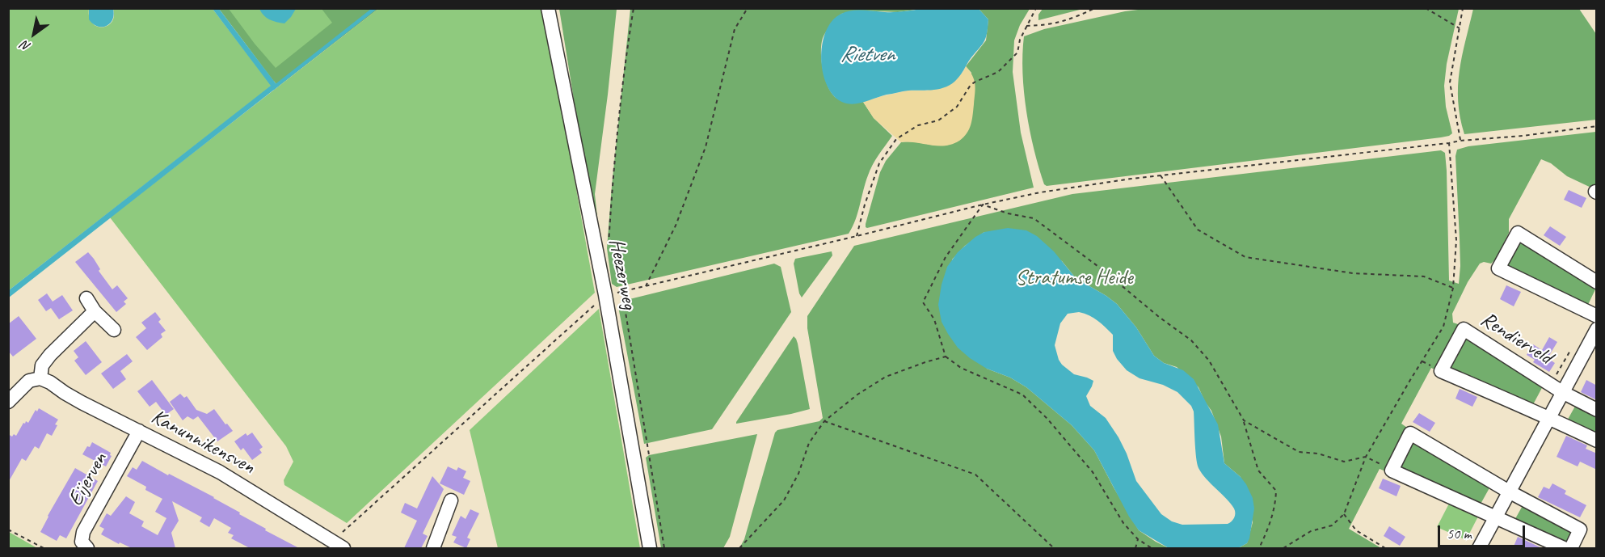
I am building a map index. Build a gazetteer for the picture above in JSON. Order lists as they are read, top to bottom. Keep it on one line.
{"streets":{"street":["Heezerweg","Rendierveld","Kanunnikensven","Eijerven"]},"crossings":[["Kanunnikensven","Eijerven"]],"water":["Rietven"],"parks":["Stratumse Heide"],"scale_bar":"50 m","north":"bottom left"}
